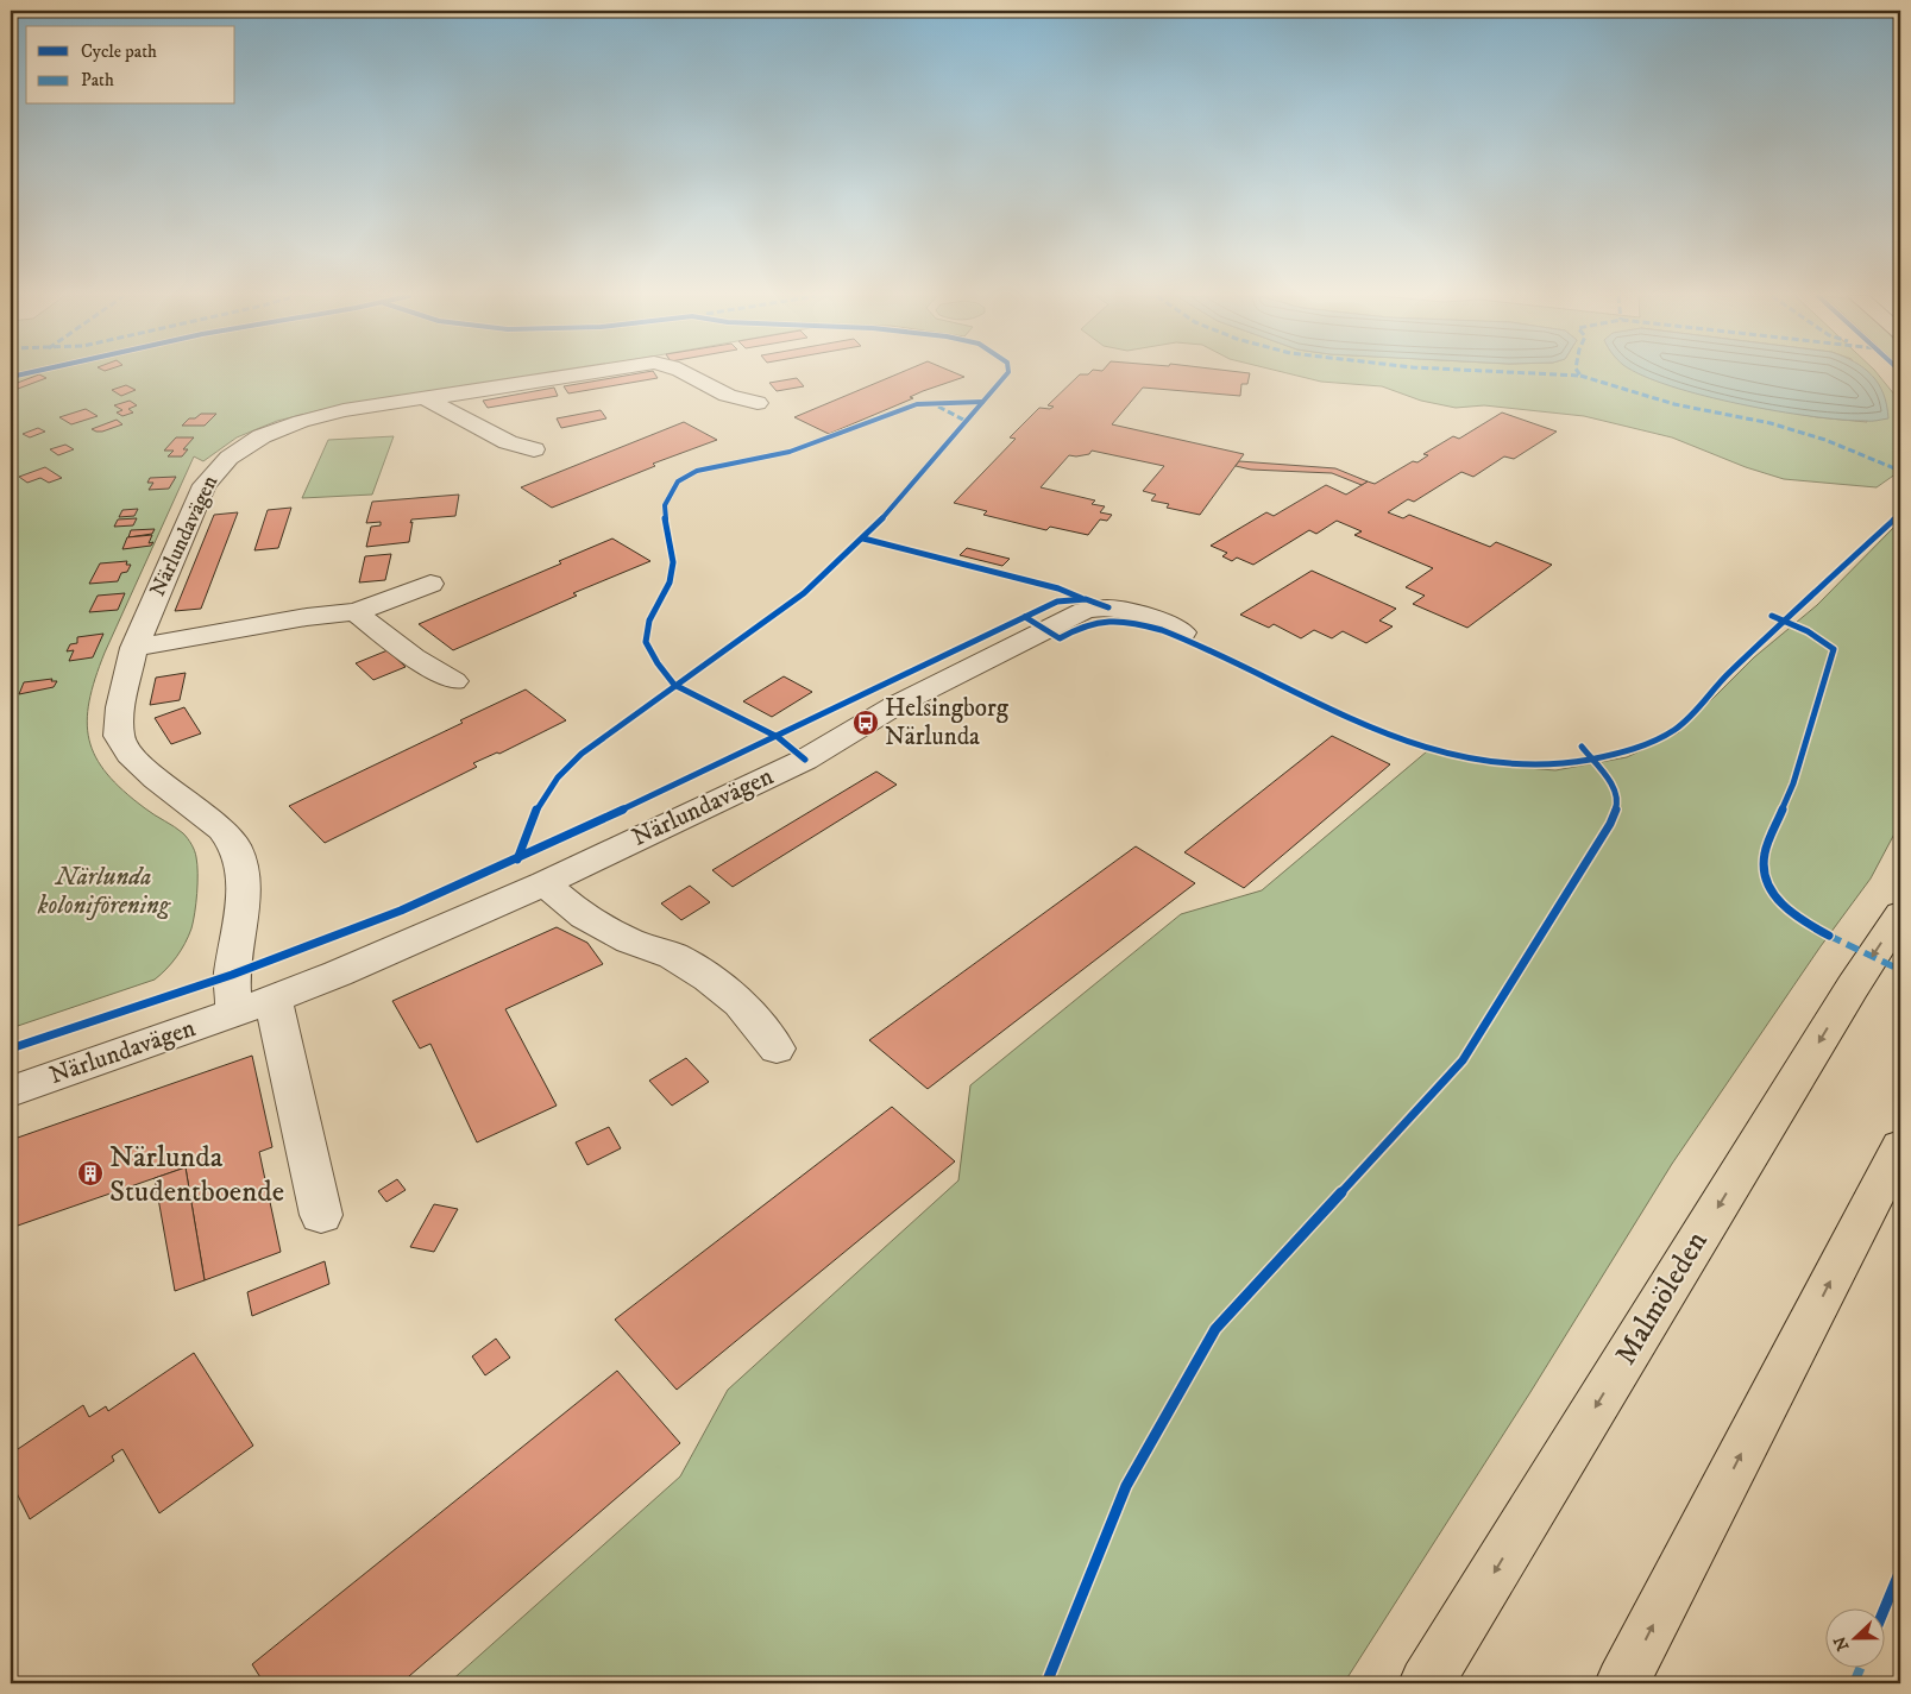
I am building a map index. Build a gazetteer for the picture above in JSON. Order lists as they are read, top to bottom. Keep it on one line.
{"streets":{"highway":["Malmöleden"],"street":["Närlundavägen"]},"parks":["Närlunda koloniförening"],"places":{"bus stop":["Helsingborg Närlunda"],"building":["Närlunda Studentboende"]},"legend":["Cycle path","Path"],"north":"left"}
